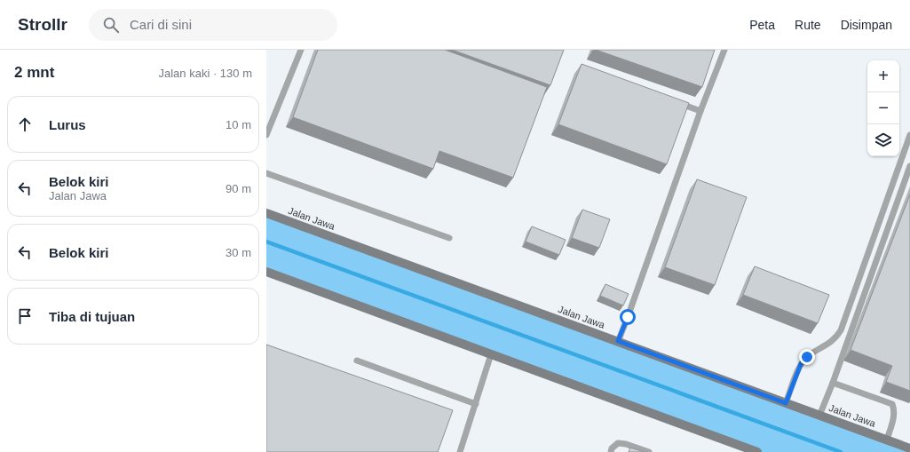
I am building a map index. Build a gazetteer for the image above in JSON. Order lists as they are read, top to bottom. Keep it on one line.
{"streets":{"street":["Jalan Jawa"]},"page":{"header":"Strollr","search":"Cari di sini","nav":["Peta","Rute","Disimpan"],"heading":["2 mnt","Jalan kaki · 130 m"],"map_buttons":["+","−"],"list":[["Lurus","10 m"],["Belok kiri","Jalan Jawa","90 m"],["Belok kiri","30 m"],"Tiba di tujuan"]}}
